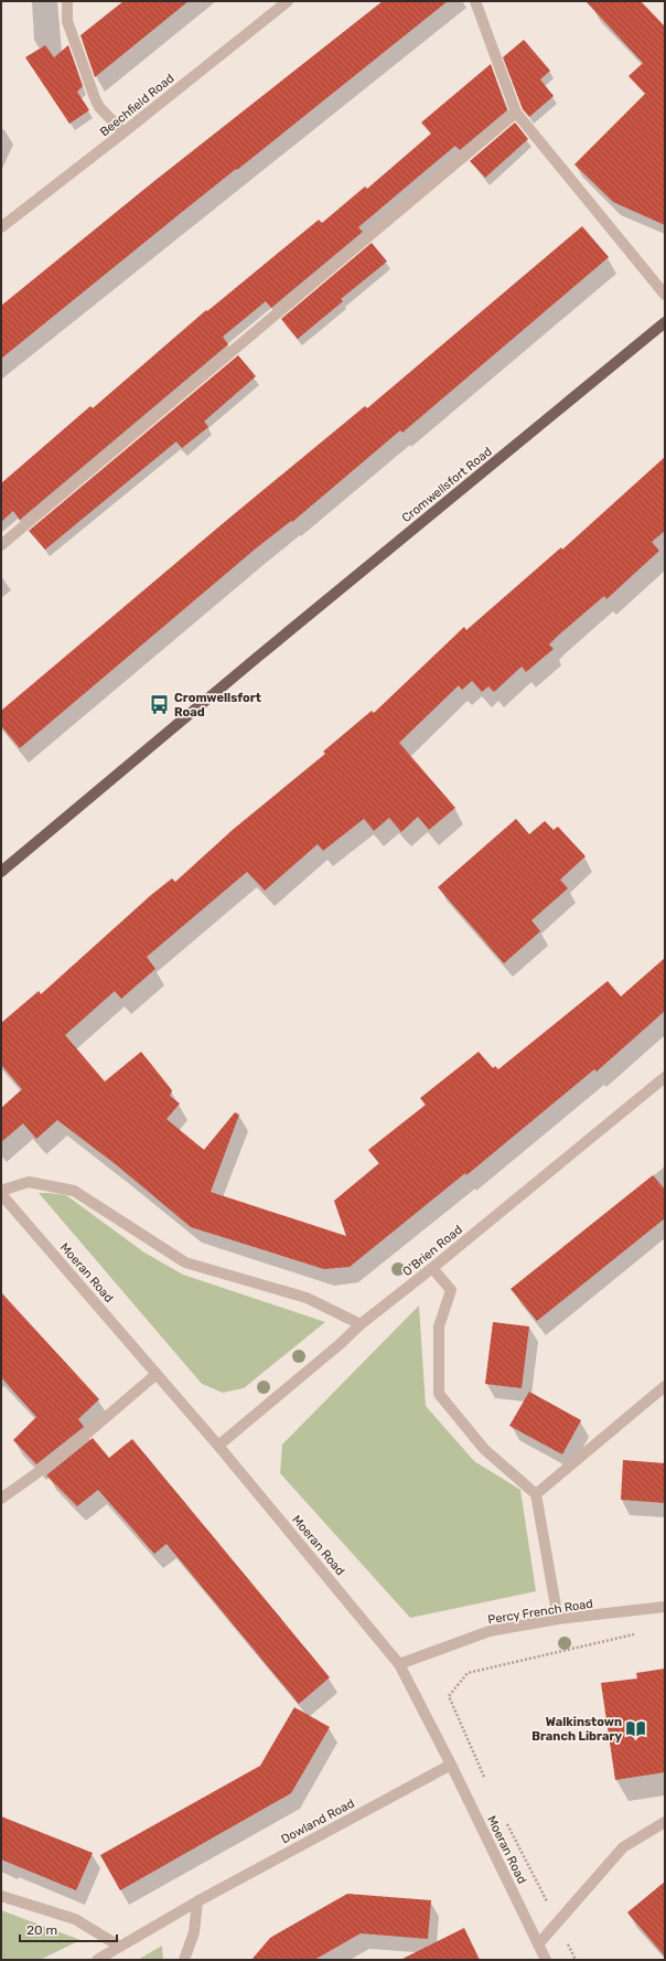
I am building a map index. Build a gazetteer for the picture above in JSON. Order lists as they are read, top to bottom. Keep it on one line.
{"streets":{"main road":["Cromwellsfort Road"],"street":["Beechfield Road","O'Brien Road","Moeran Road","Percy French Road","Dowland Road"]},"crossings":[["O'Brien Road","Moeran Road"],["Moeran Road","Percy French Road"],["Moeran Road","Dowland Road"]],"places":{"bus stop":["Cromwellsfort Road"],"library":["Walkinstown Branch Library"]},"scale_bar":"20 m"}
